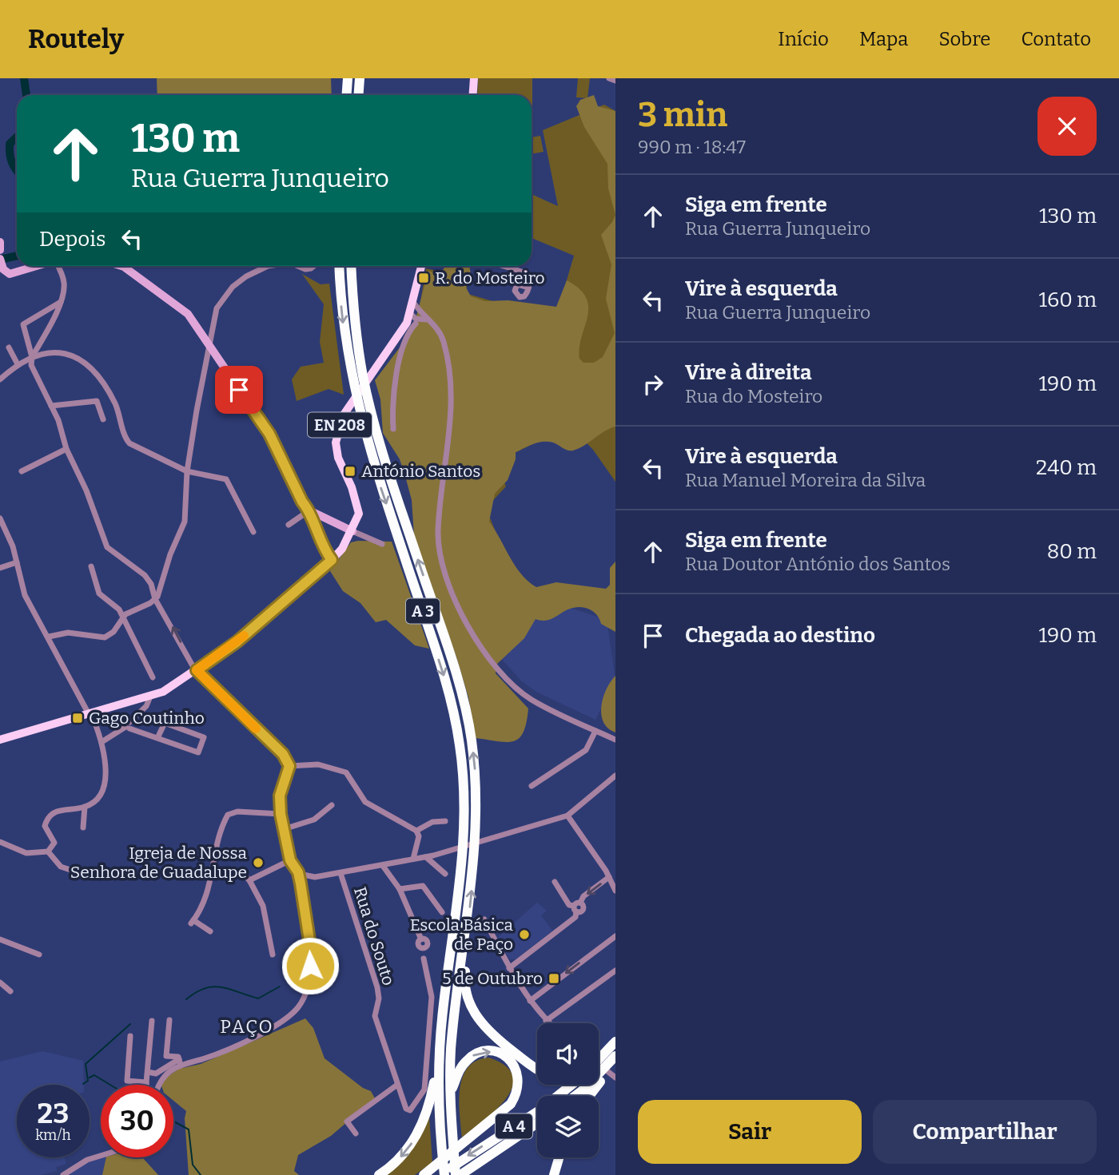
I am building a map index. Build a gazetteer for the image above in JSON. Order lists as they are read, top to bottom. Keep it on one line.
{"streets":{"highway":["A 3","A 4"],"main road":["EN 208"],"street":["Rua do Souto"]},"crossings":[["A 3","A 4"]],"districts":["PAÇO"],"places":{"transit":["R. do Mosteiro","António Santos","Gago Coutinho","5 de Outubro"],"other":["Igreja de Nossa Senhora de Guadalupe","Escola Básica de Paço"]},"page":{"header":"Routely","nav":["Início","Mapa","Sobre","Contato"],"heading":["3 min","990 m · 18:47"],"turn":["130 m","Rua Guerra Junqueiro"],"list":[{"name":"Siga em frente","note":"Rua Guerra Junqueiro","value":"130 m"},{"name":"Vire à esquerda","note":"Rua Guerra Junqueiro","value":"160 m"},{"name":"Vire à direita","note":"Rua do Mosteiro","value":"190 m"},{"name":"Vire à esquerda","note":"Rua Manuel Moreira da Silva","value":"240 m"},{"name":"Siga em frente","note":"Rua Doutor António dos Santos","value":"80 m"},{"name":"Chegada ao destino","value":"190 m"}],"then":"Depois","speed":"23 km/h","limit":"30","buttons":["Sair","Compartilhar"]}}
